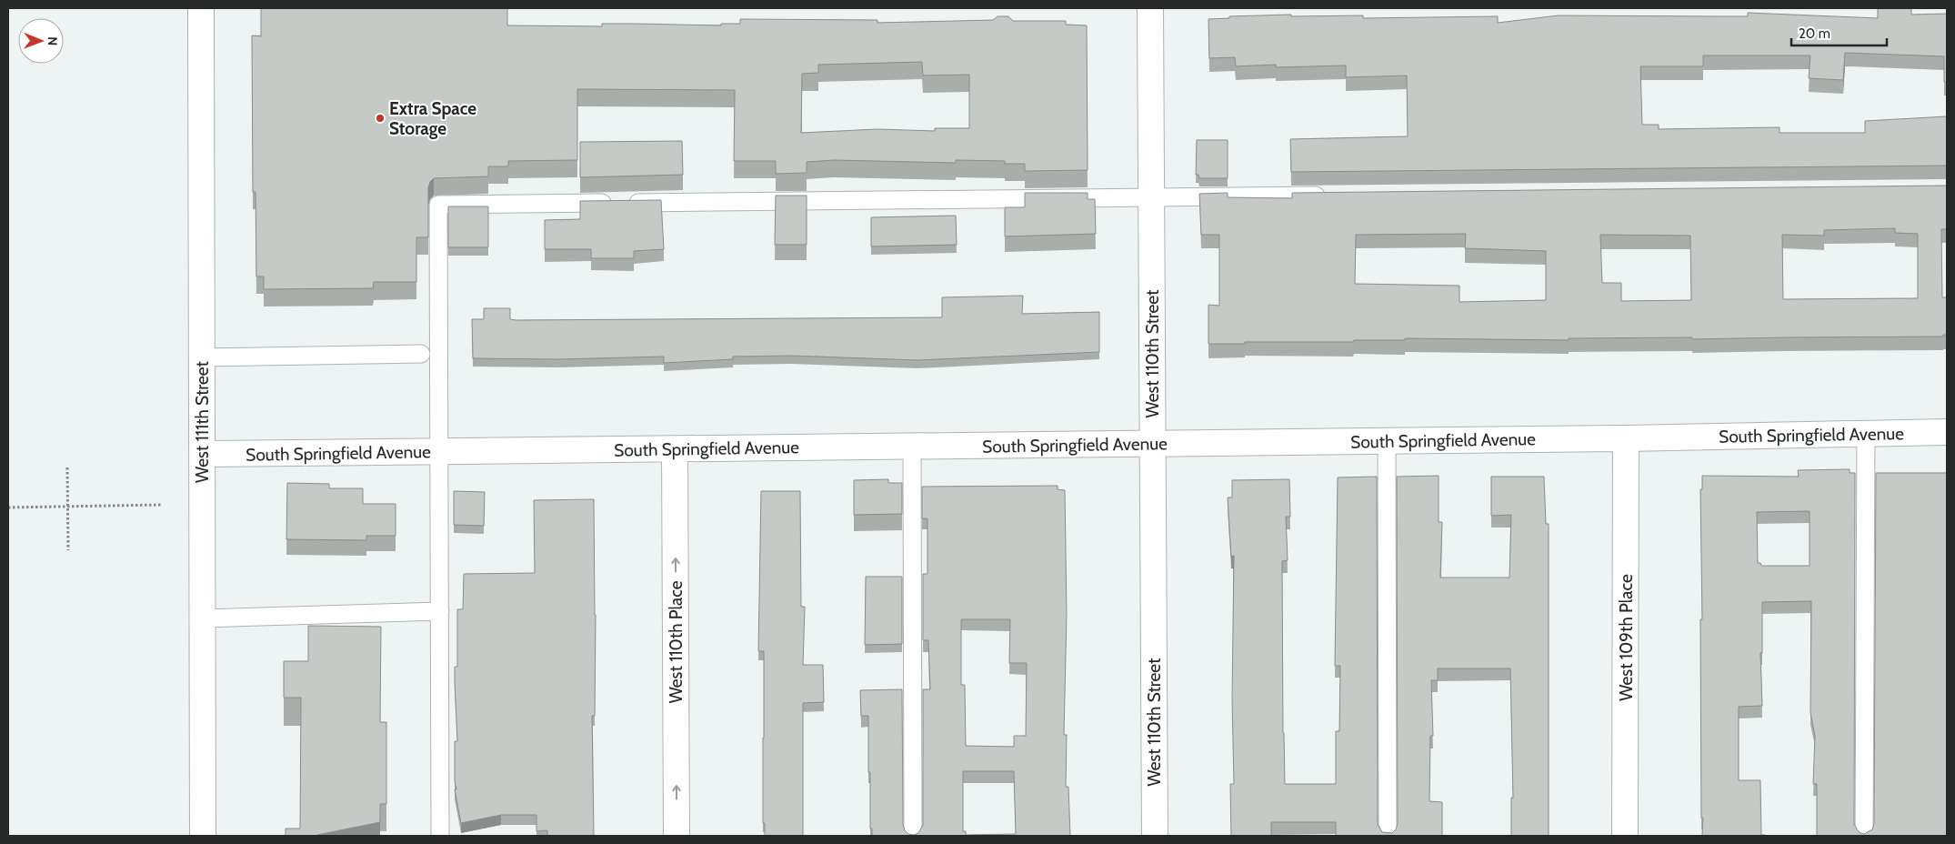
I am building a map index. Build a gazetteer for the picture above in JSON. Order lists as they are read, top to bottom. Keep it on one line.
{"streets":{"street":["West 110th Street","West 111th Street","South Springfield Avenue","West 109th Place","West 110th Place"]},"crossings":[["West 110th Street","South Springfield Avenue"],["West 111th Street","South Springfield Avenue"],["South Springfield Avenue","West 109th Place"],["South Springfield Avenue","West 110th Place"]],"one_way":["West 110th Place"],"places":["Extra Space Storage"],"scale_bar":"20 m","north":"right"}
